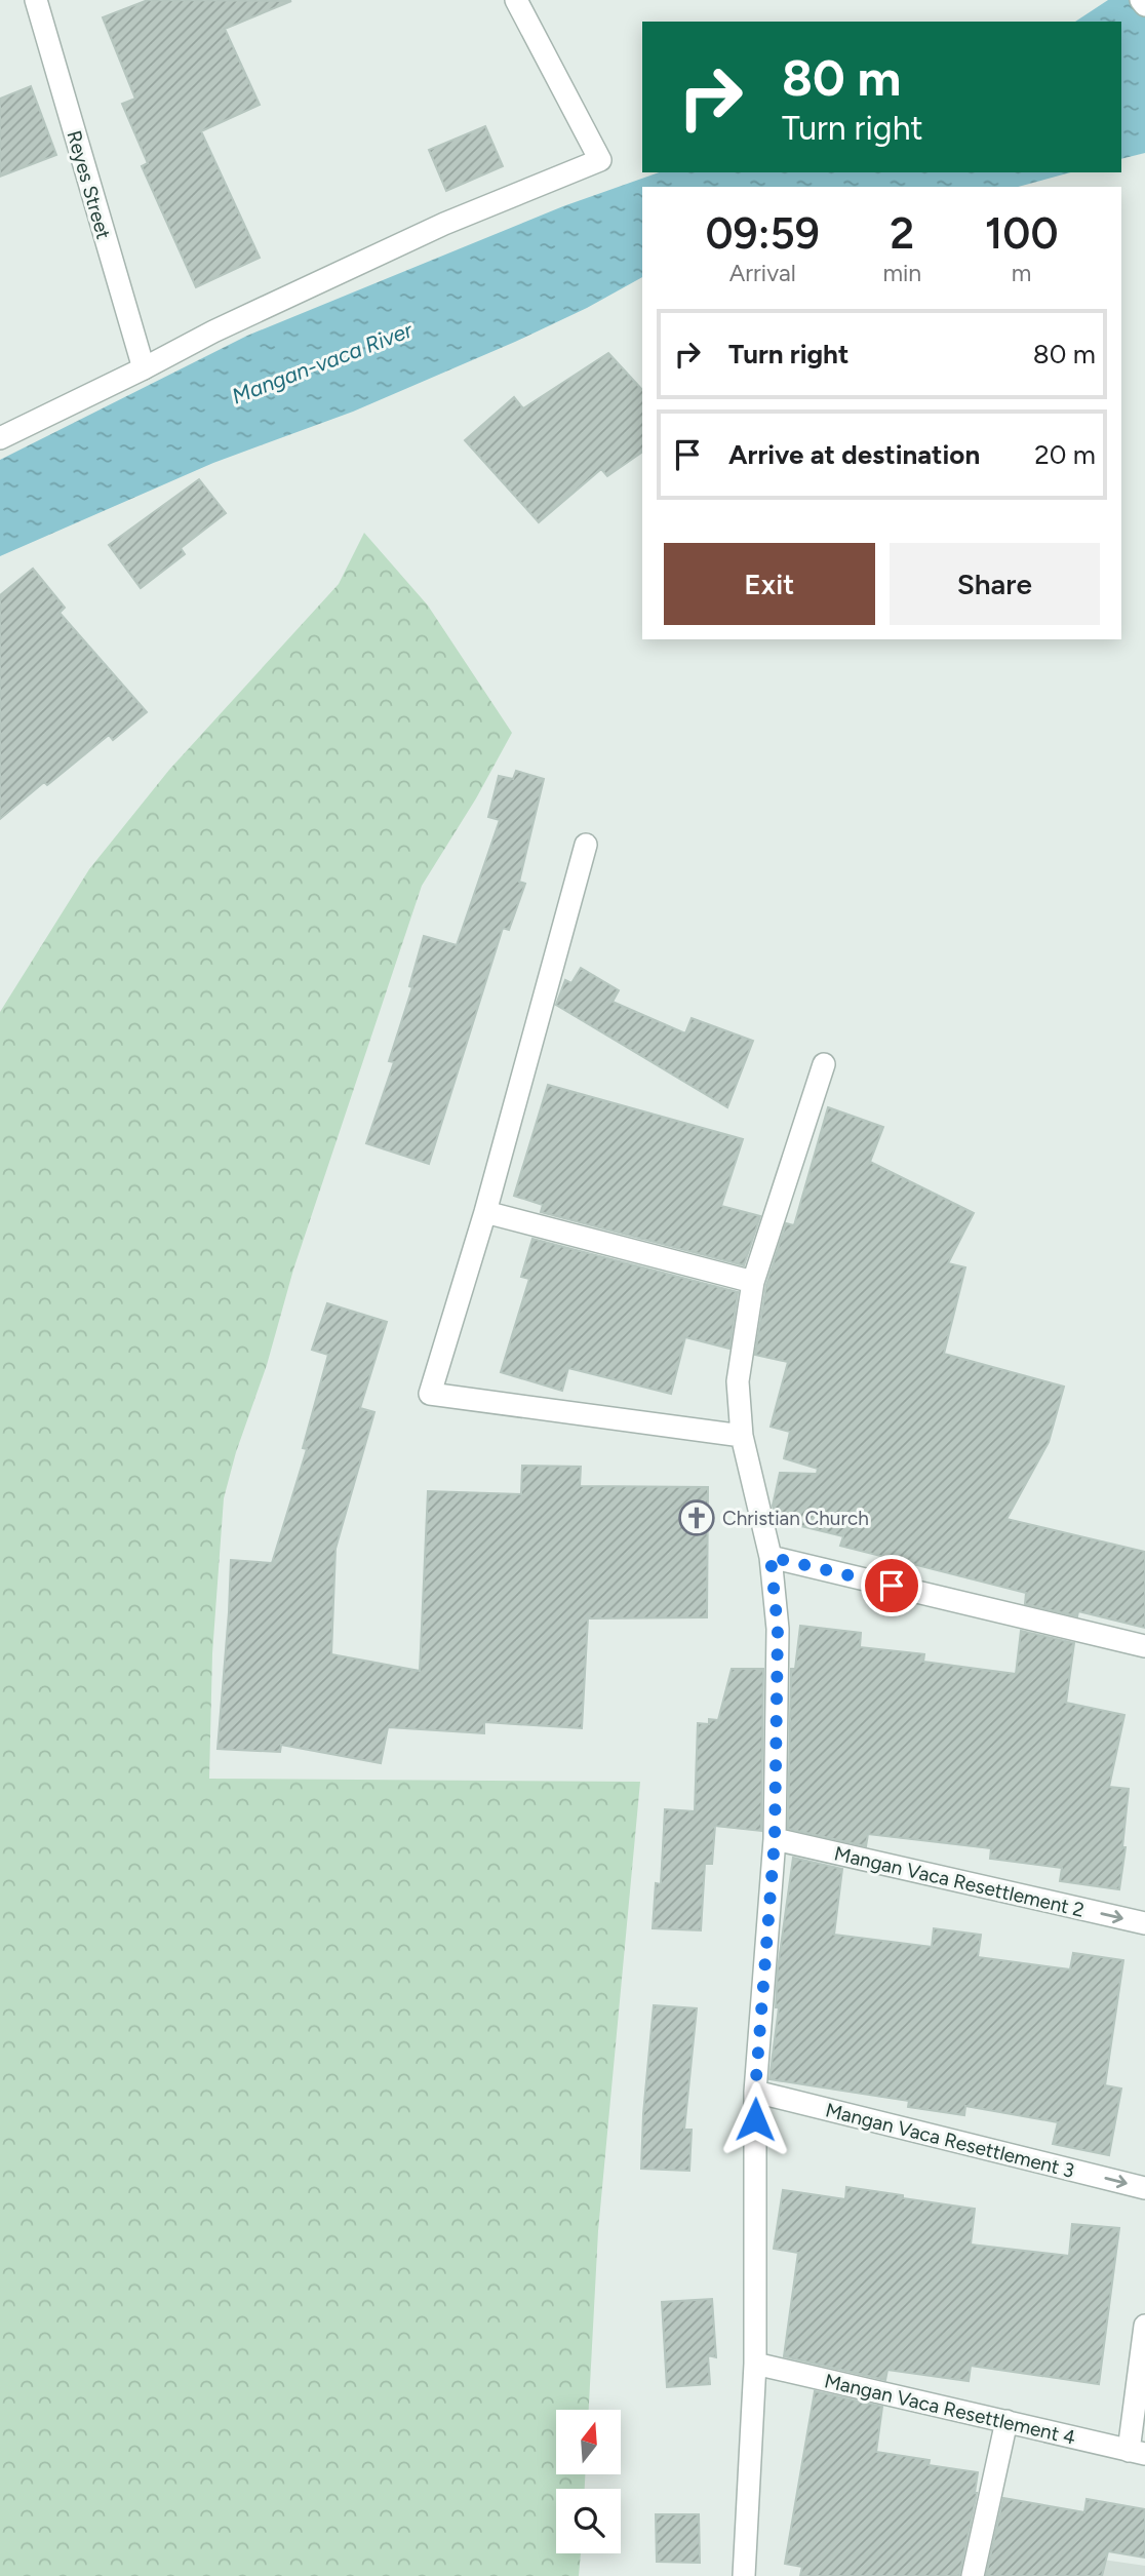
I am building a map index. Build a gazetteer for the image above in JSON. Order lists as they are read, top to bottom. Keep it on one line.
{"streets":{"street":["Reyes Street","Mangan Vaca Resettlement 2","Mangan Vaca Resettlement 3","Mangan Vaca Resettlement 4"]},"one_way":["Mangan Vaca Resettlement 2","Mangan Vaca Resettlement 3"],"water":["Mangan-vaca River"],"places":{"church":["Christian Church"]},"north":"top","page":{"turn":["80 m","Turn right"],"eta":["09:59","Arrival","2","min","100","m"],"list":[{"name":"Turn right","value":"80 m"},{"name":"Arrive at destination","value":"20 m"}],"buttons":["Exit","Share"]}}
